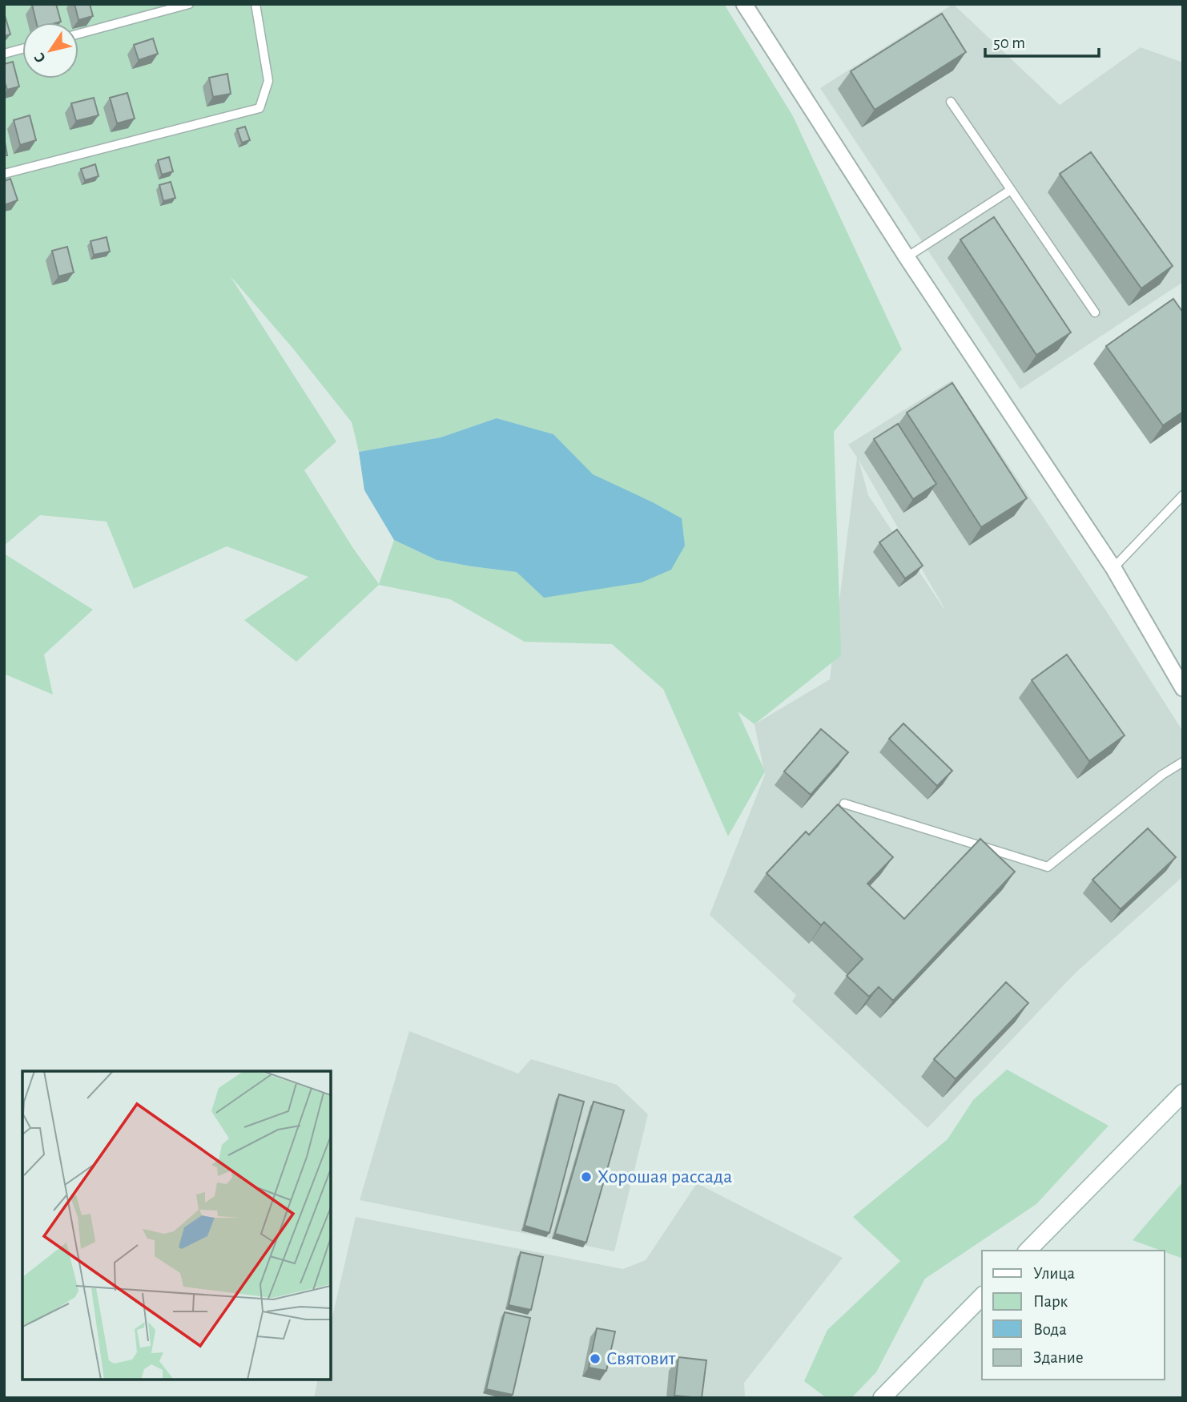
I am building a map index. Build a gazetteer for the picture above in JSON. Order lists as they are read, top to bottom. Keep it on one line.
{"places":["Хорошая рассада","Святовит"],"legend":["Улица","Парк","Вода","Здание"],"scale_bar":"50 m","north":"bottom left"}
